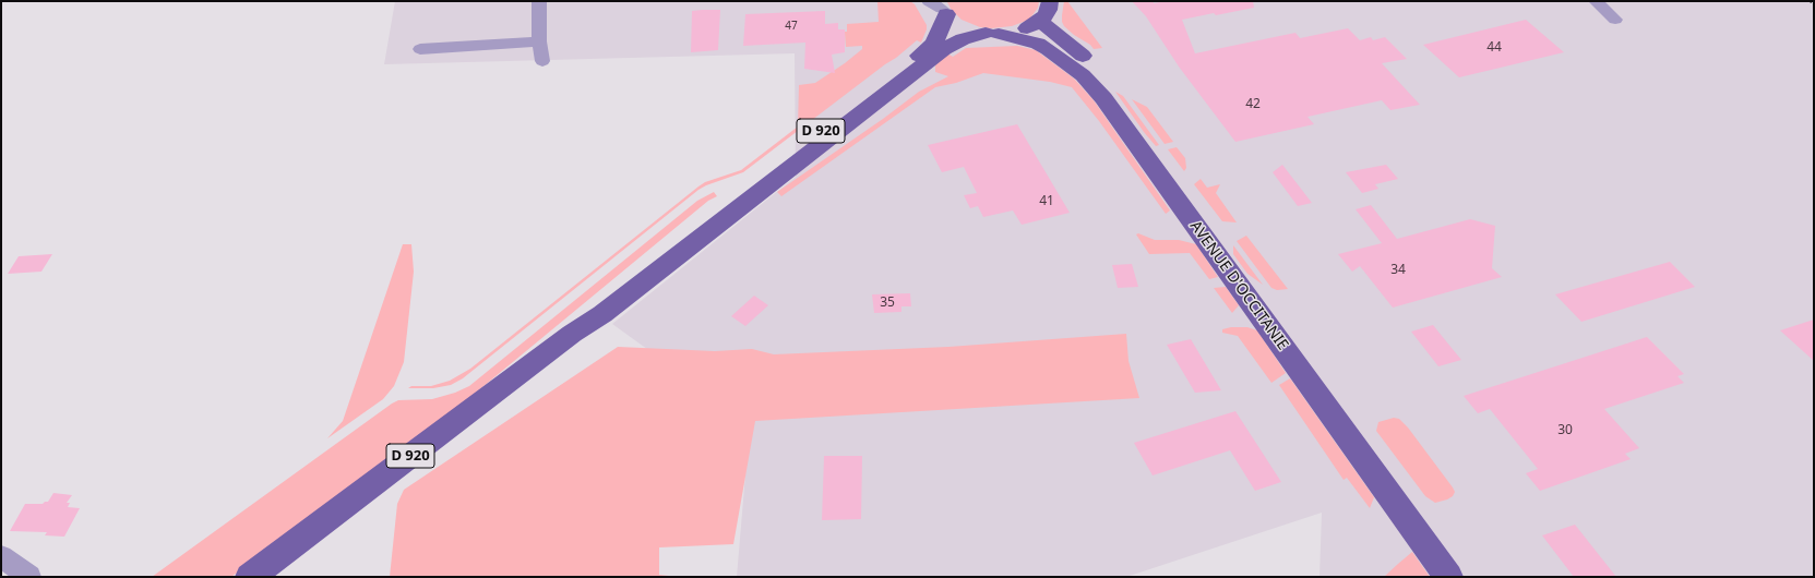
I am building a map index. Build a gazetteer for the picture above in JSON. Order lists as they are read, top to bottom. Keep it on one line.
{"streets":{"main road":["D 920","AVENUE D'OCCITANIE"]},"crossings":[["D 920","AVENUE D'OCCITANIE"]],"house_numbers":["47","44","42","41","34","35","30"]}
